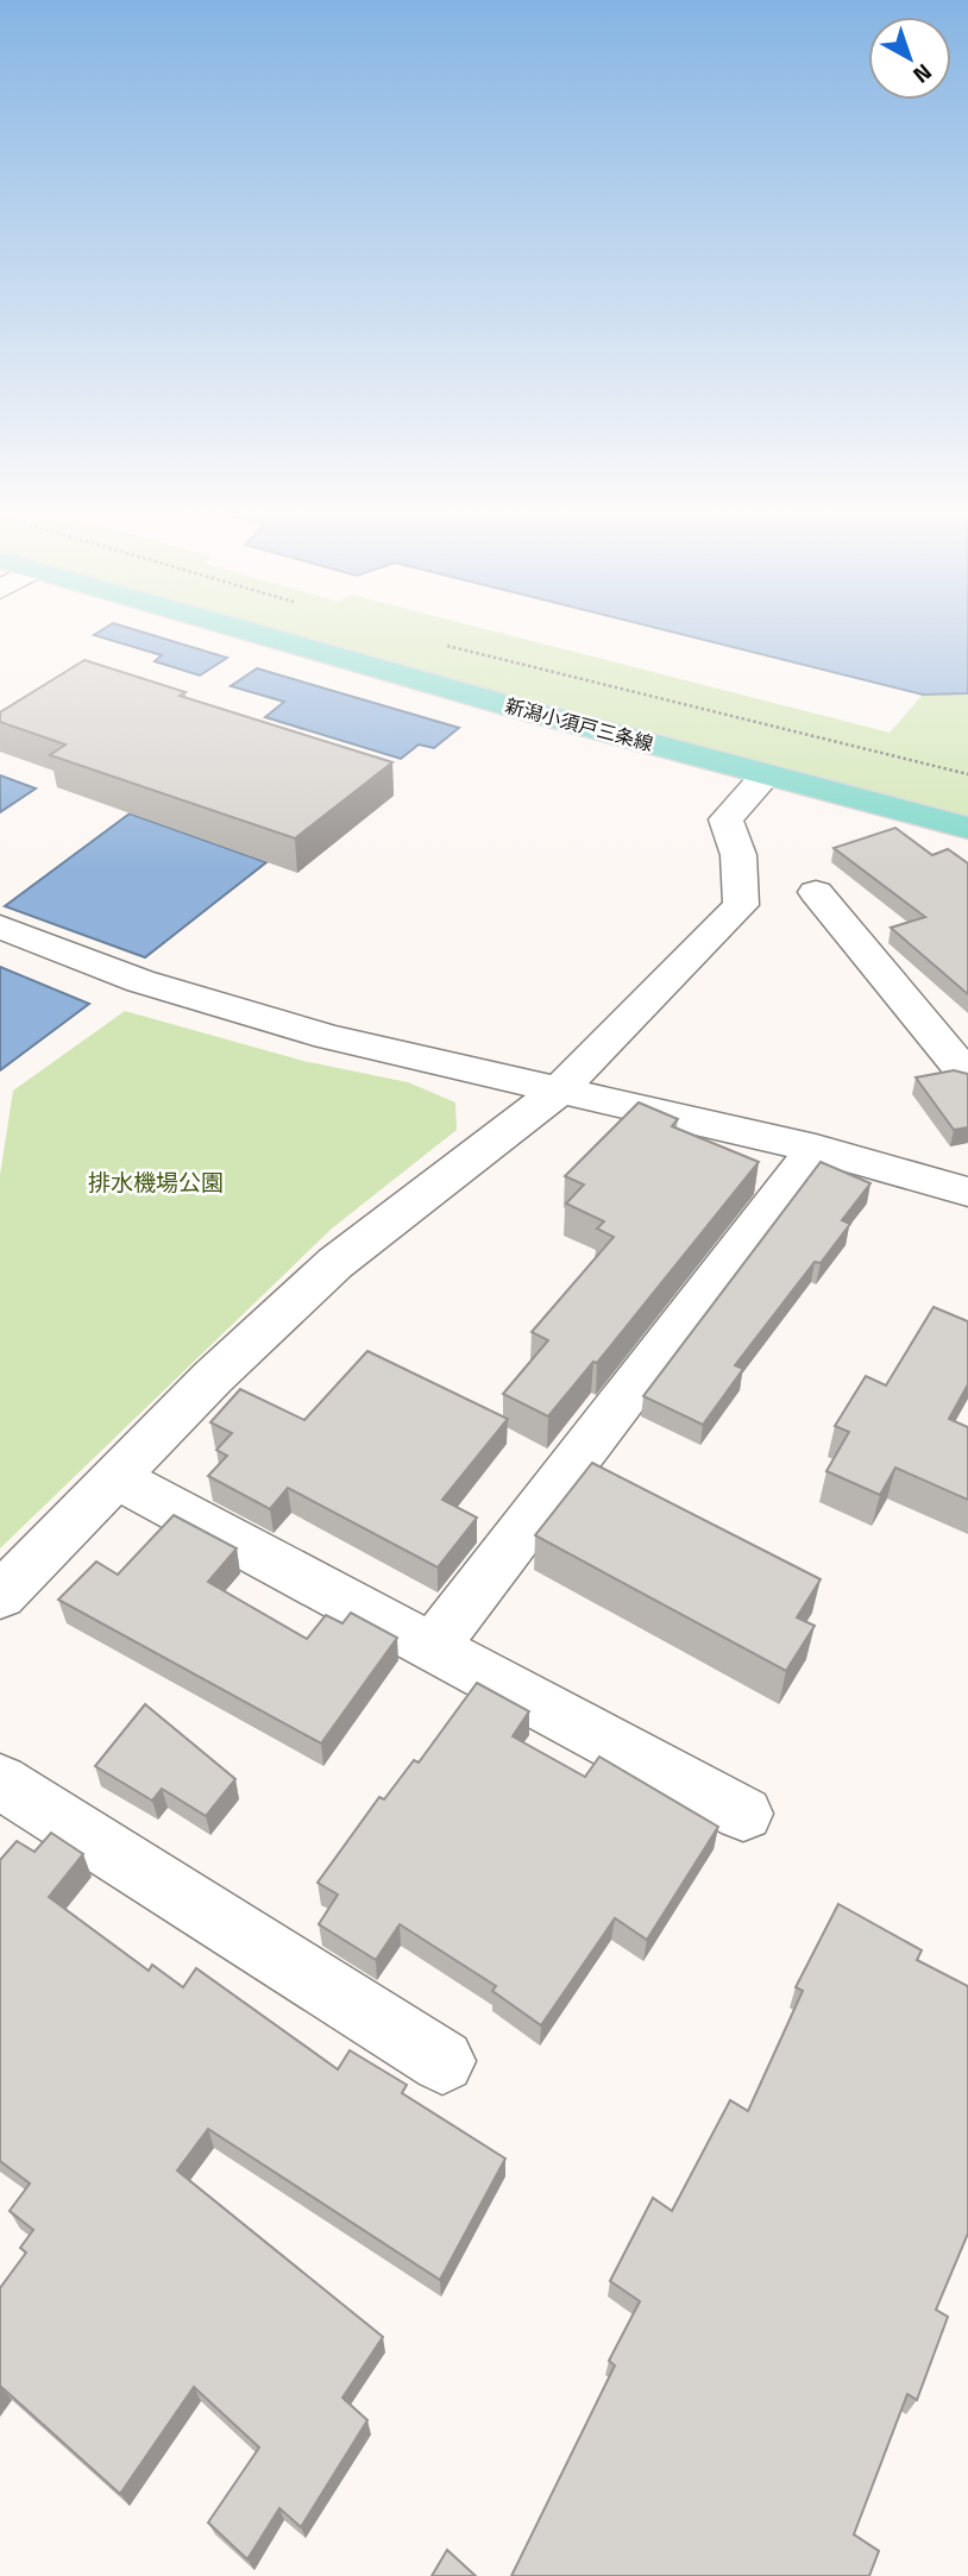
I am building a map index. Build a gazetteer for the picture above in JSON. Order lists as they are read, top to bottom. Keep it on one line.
{"streets":{"main road":["新潟小須戸三条線"]},"parks":["排水機場公園"],"north":"bottom right"}
